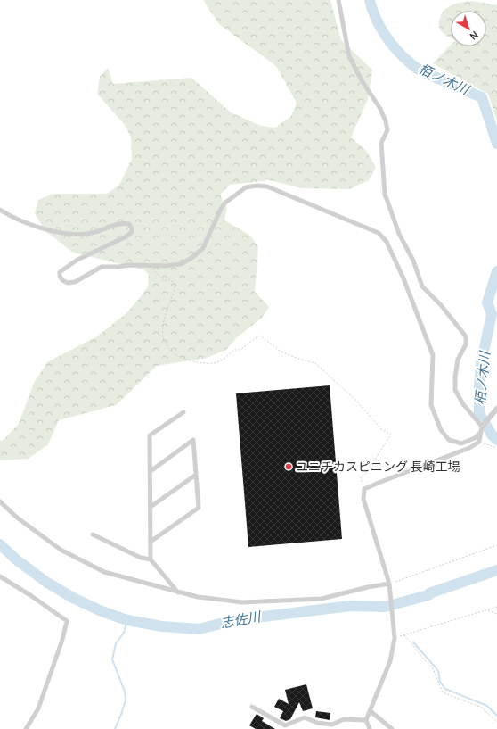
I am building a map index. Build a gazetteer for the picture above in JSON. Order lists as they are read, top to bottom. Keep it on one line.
{"water":["栢ノ木川","志佐川"],"places":["ユニチカスピニング 長崎工場"],"north":"bottom right"}
